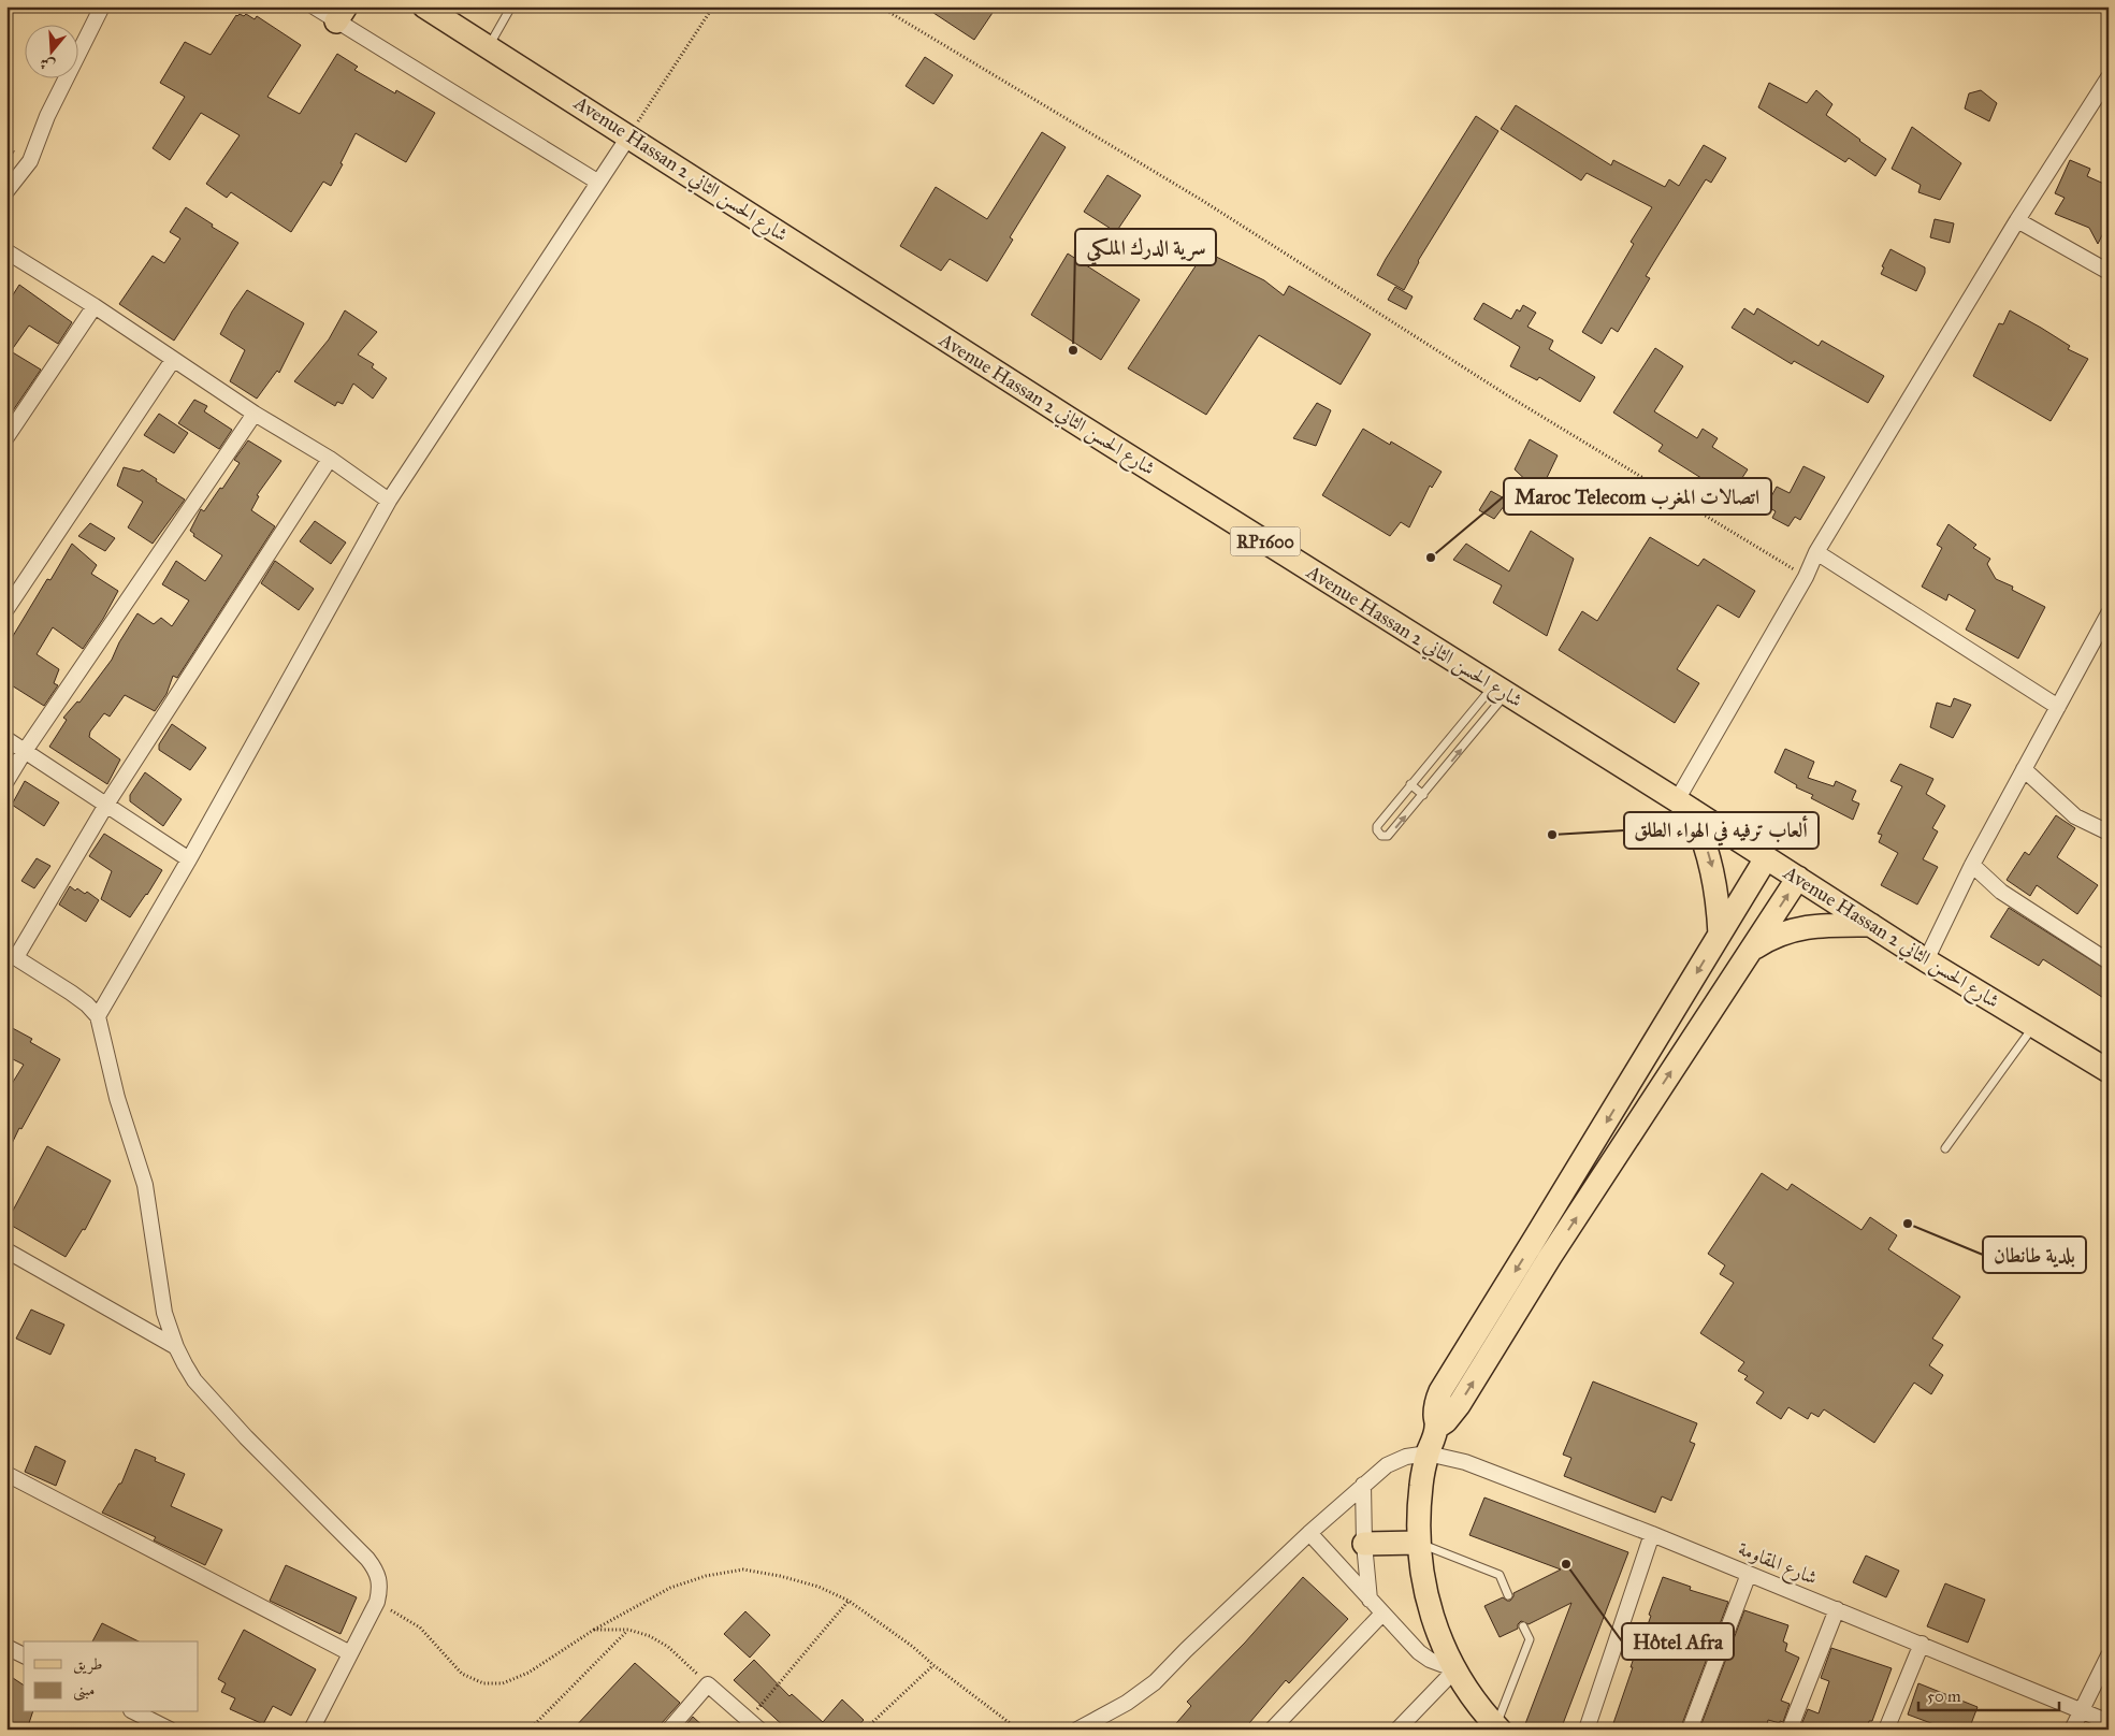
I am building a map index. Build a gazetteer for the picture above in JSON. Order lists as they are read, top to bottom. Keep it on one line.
{"streets":{"main road":["Avenue Hassan 2 شارع الحسن الثاني","RP1600"],"street":["شارع المقاومة"]},"places":["سرية الدرك الملكي","Maroc Telecom اتصالات المغرب","ألعاب ترفيه في الهواء الطلق","بلدية طانطان","Hôtel Afra"],"legend":["طريق","مبنى"],"scale_bar":"50 m","north":"bottom"}
